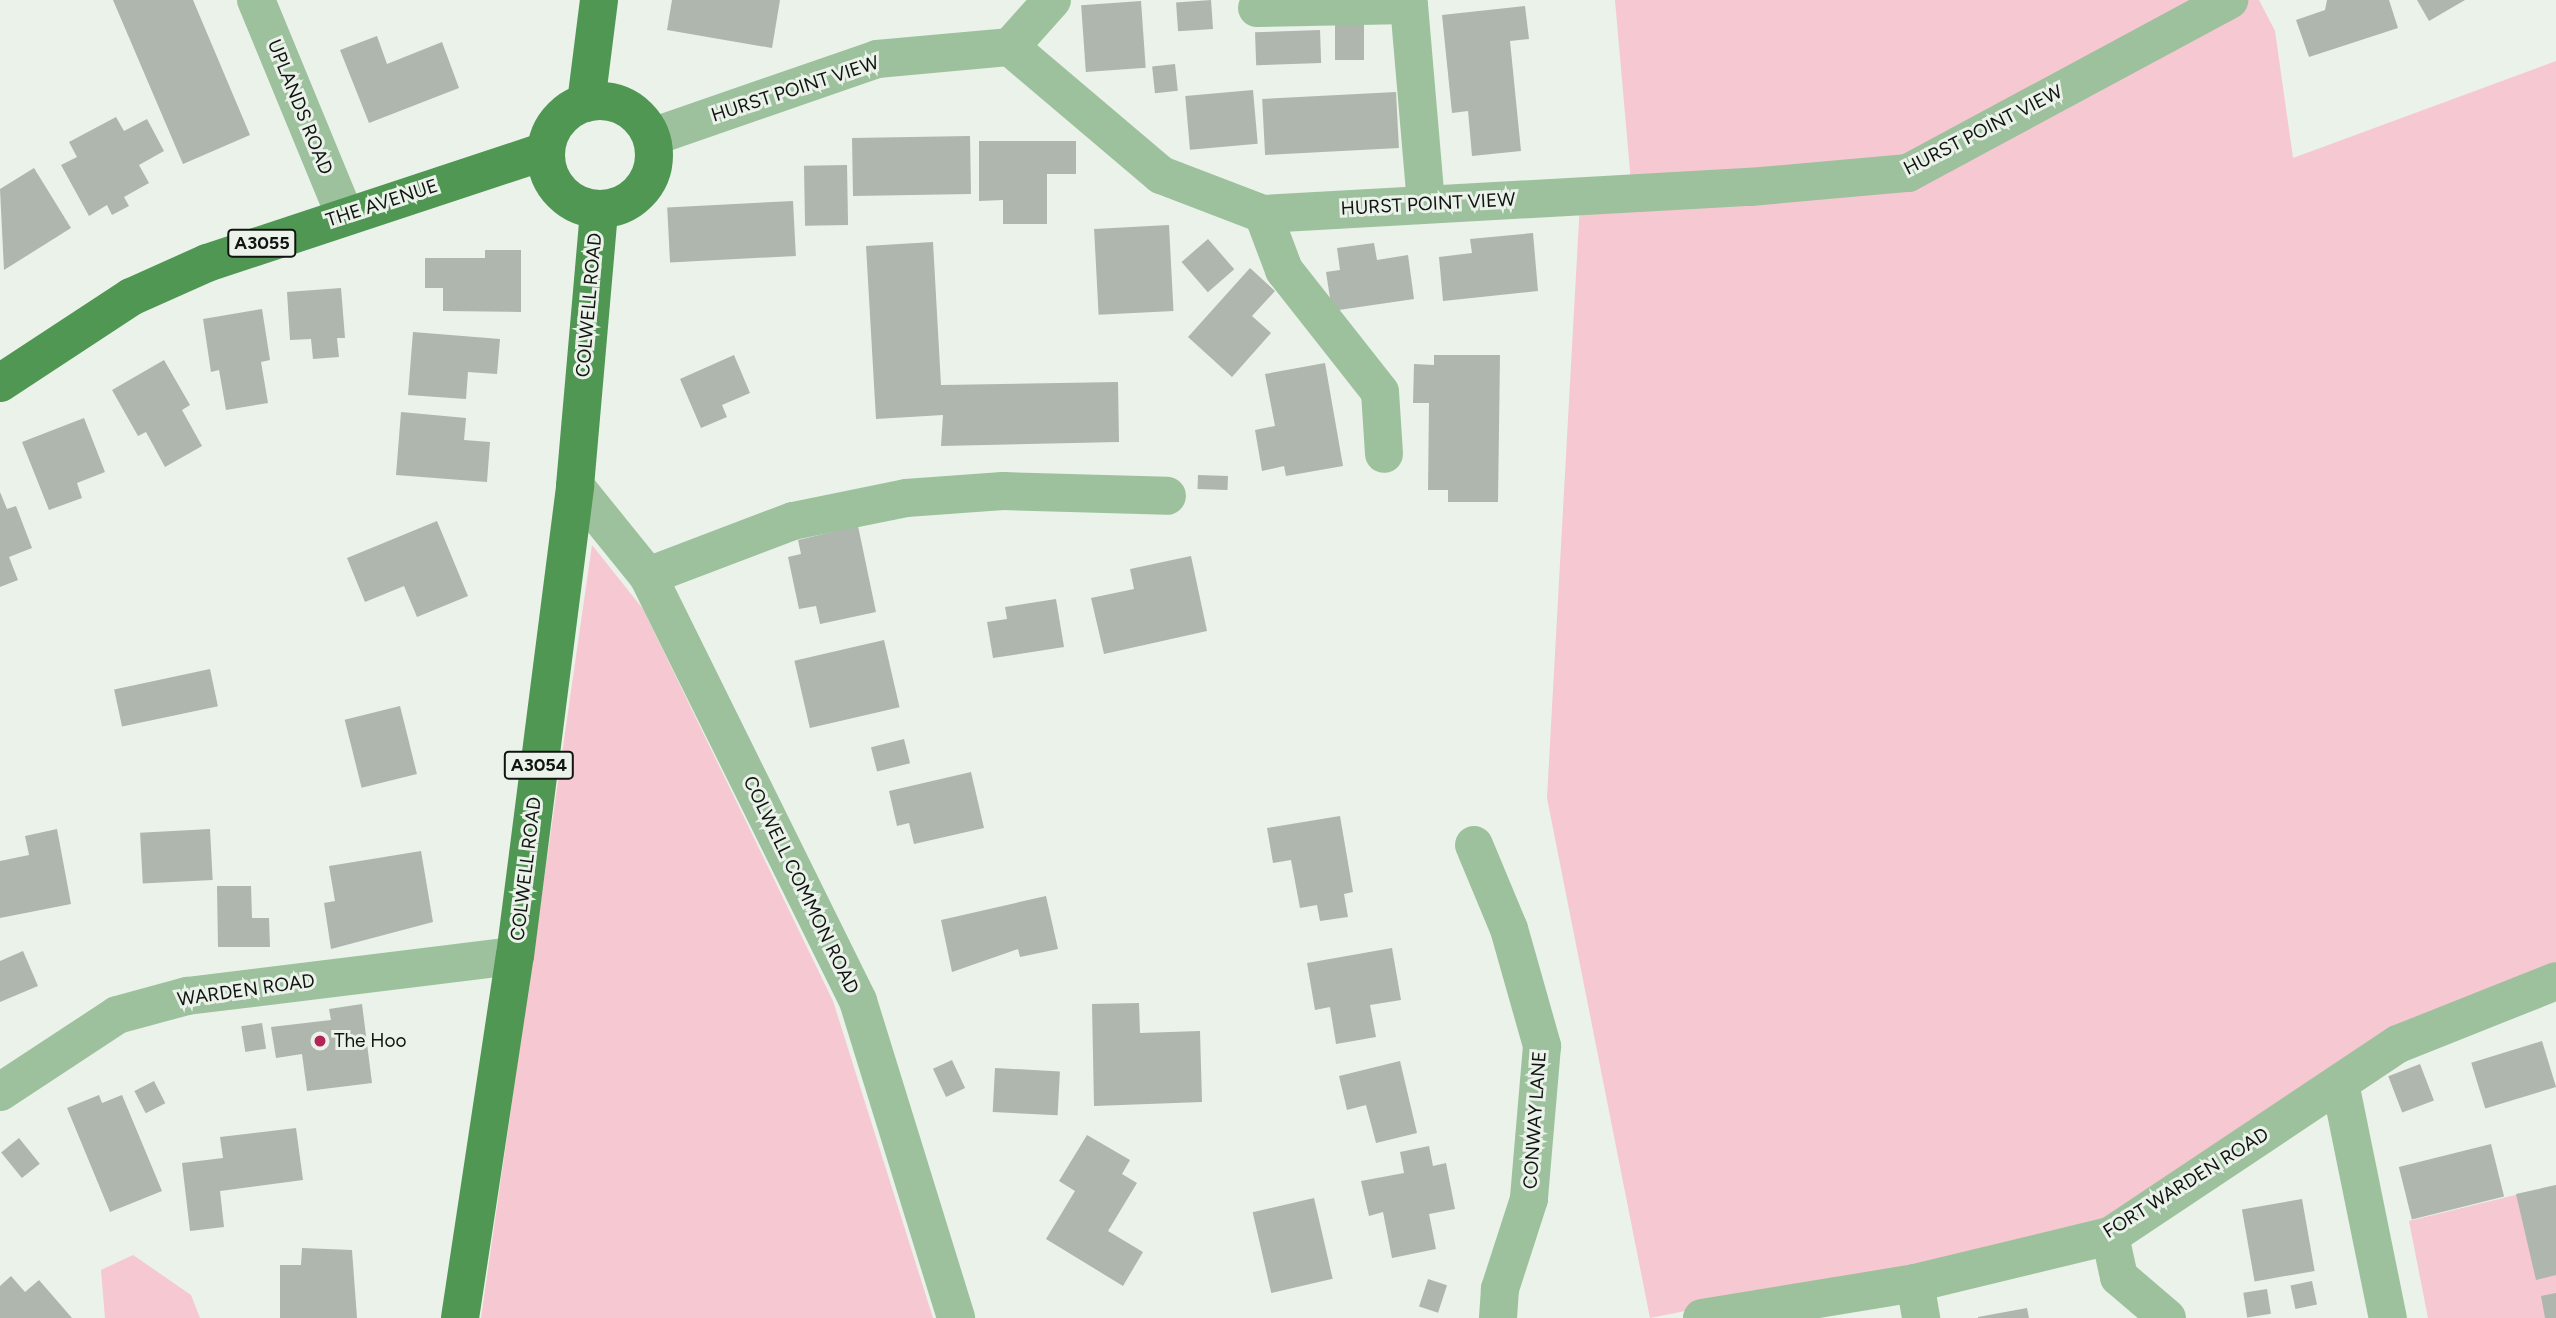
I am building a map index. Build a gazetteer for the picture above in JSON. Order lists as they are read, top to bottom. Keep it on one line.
{"streets":{"main road":["THE AVENUE","A3055","COLWELL ROAD","A3054"],"street":["HURST POINT VIEW","UPLANDS ROAD","COLWELL COMMON ROAD","WARDEN ROAD","CONWAY LANE","FORT WARDEN ROAD"]},"crossings":[["HURST POINT VIEW","THE AVENUE"],["HURST POINT VIEW","COLWELL ROAD"],["UPLANDS ROAD","THE AVENUE"],["THE AVENUE","COLWELL ROAD"],["COLWELL ROAD","COLWELL COMMON ROAD"],["COLWELL ROAD","WARDEN ROAD"]],"places":["The Hoo"]}
